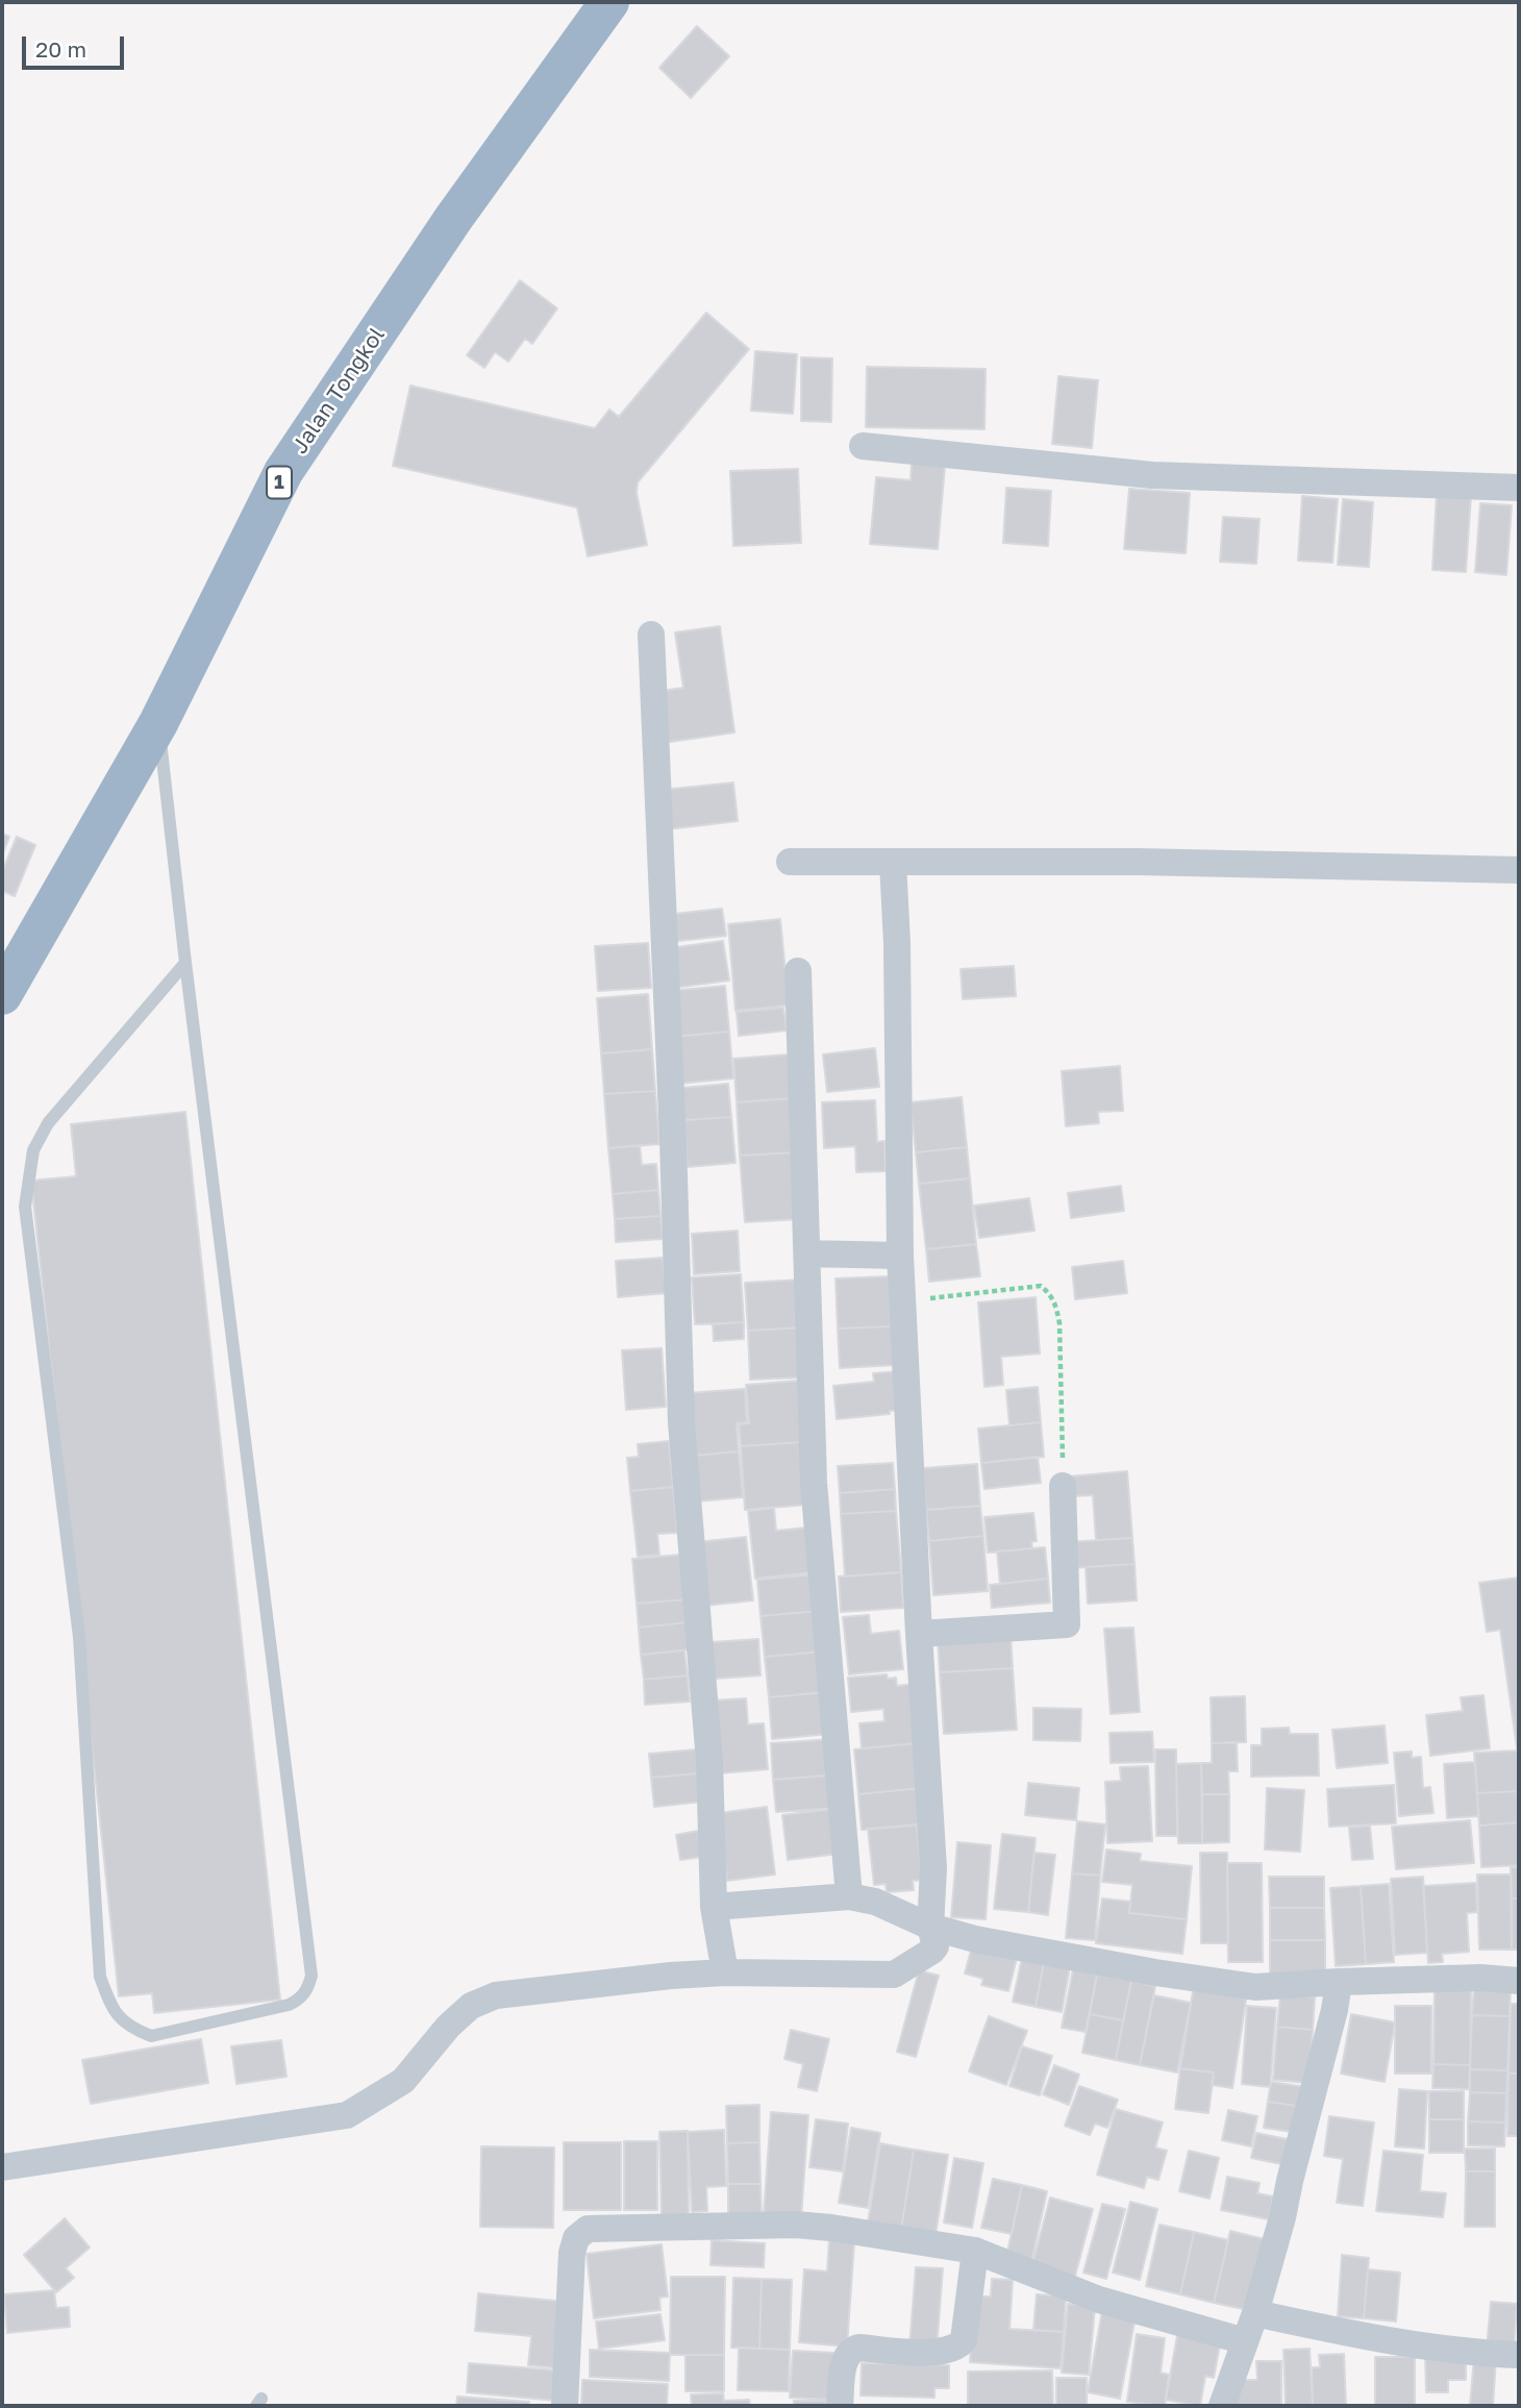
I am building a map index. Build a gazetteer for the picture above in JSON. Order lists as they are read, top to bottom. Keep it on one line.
{"streets":{"highway":["Jalan Tongkol","1"]},"scale_bar":"20 m"}
